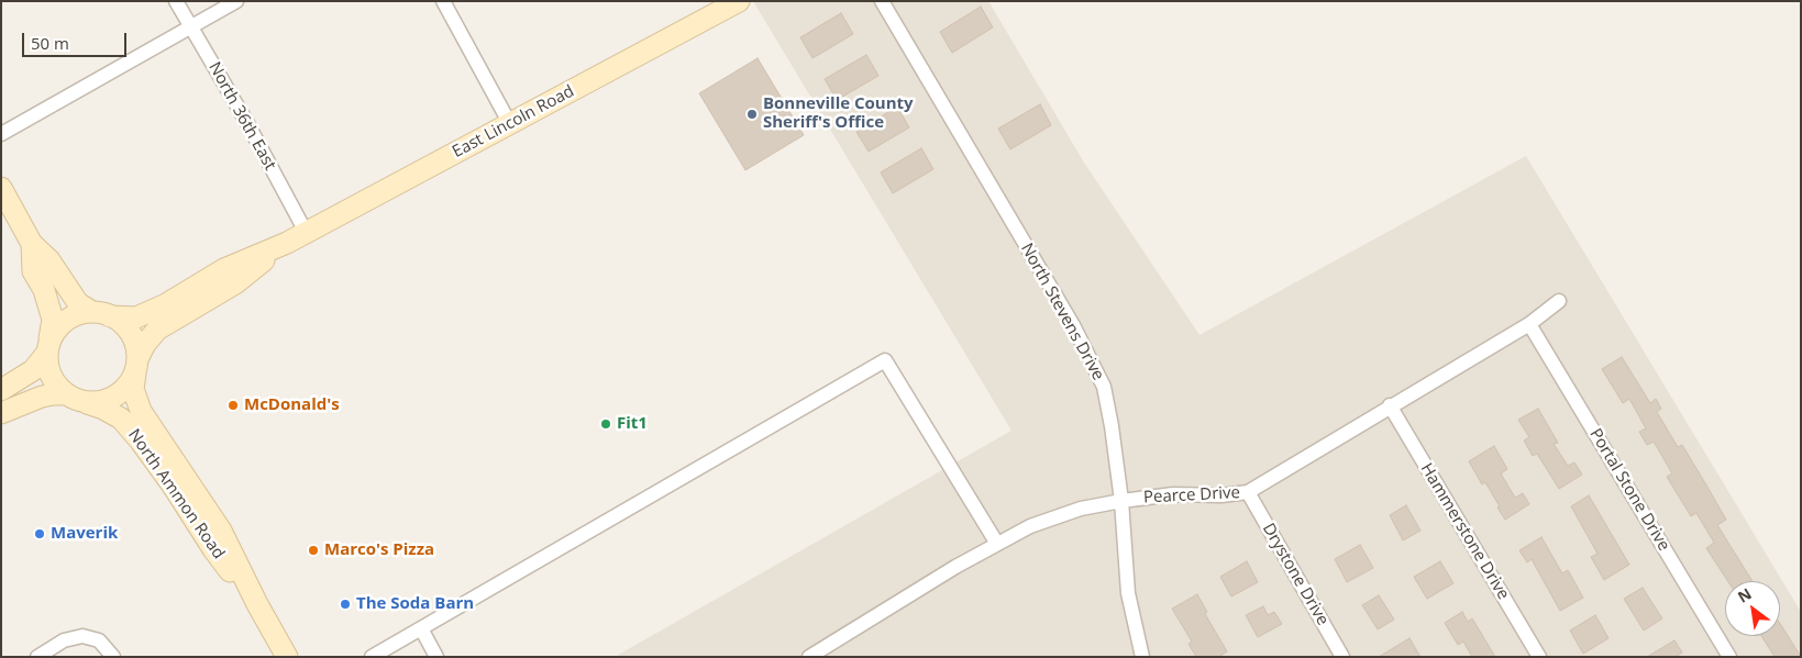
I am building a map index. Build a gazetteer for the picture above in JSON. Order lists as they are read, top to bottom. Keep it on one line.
{"streets":{"main road":["East Lincoln Road","North Ammon Road"],"street":["North 36th East","North Stevens Drive","Portal Stone Drive","Pearce Drive","Hammerstone Drive","Drystone Drive"]},"crossings":[["North 36th East","East Lincoln Road"],["East Lincoln Road","North Ammon Road"],["North Stevens Drive","Pearce Drive"],["Portal Stone Drive","Pearce Drive"],["Pearce Drive","Hammerstone Drive"],["Pearce Drive","Drystone Drive"]],"places":["Bonneville County Sheriff's Office","McDonald's","Fit1","Maverik","Marco's Pizza","The Soda Barn"],"scale_bar":"50 m","north":"top left"}
